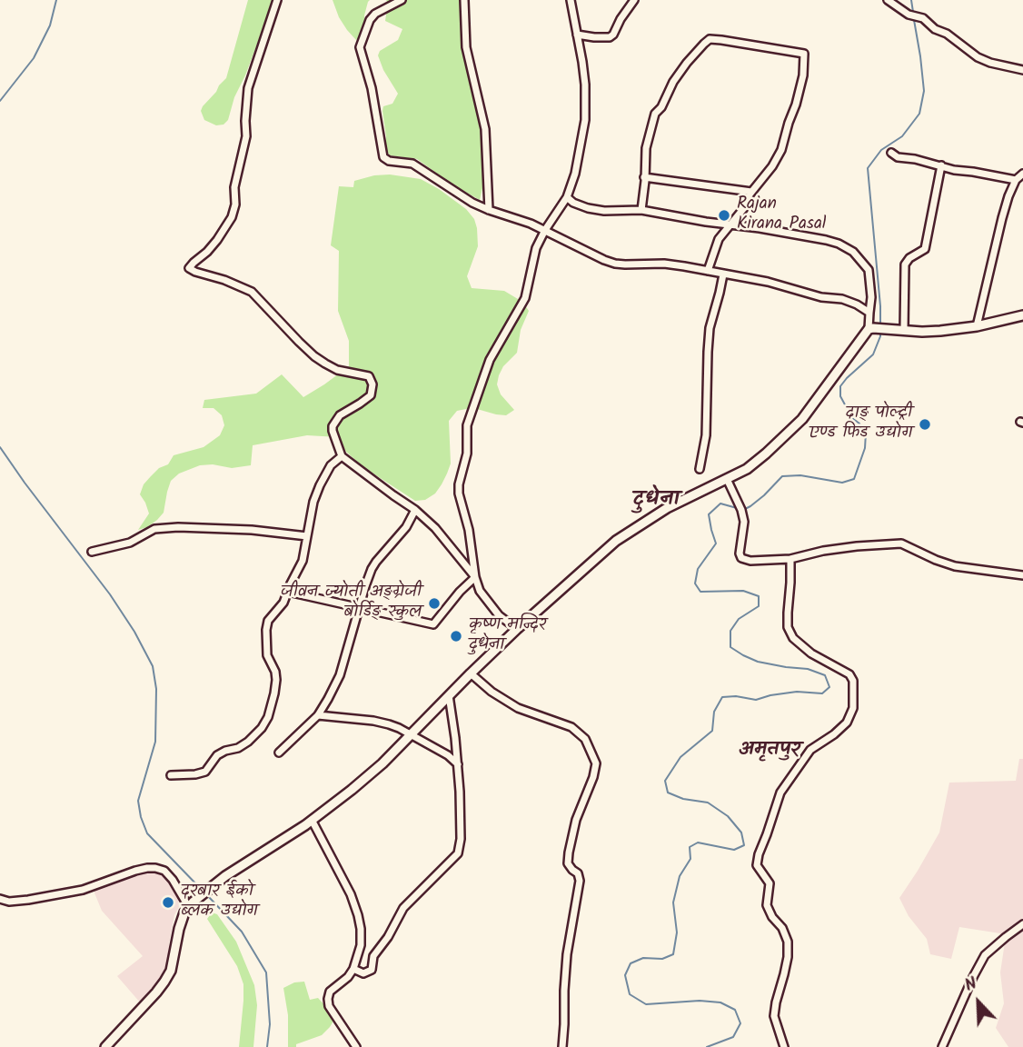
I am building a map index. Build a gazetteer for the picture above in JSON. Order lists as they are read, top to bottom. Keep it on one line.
{"districts":["दुधेना","अमृतपुर"],"places":["Rajan Kirana Pasal","दाङ् पोल्ट्री एण्ड फिड उद्योग","जीवन ज्योती अङ्ग्रेजी बोर्डिङ् स्कुल","कृष्ण मन्दिर दुधेना","दरबार ईको ब्लक उद्योग"],"north":"top left"}
